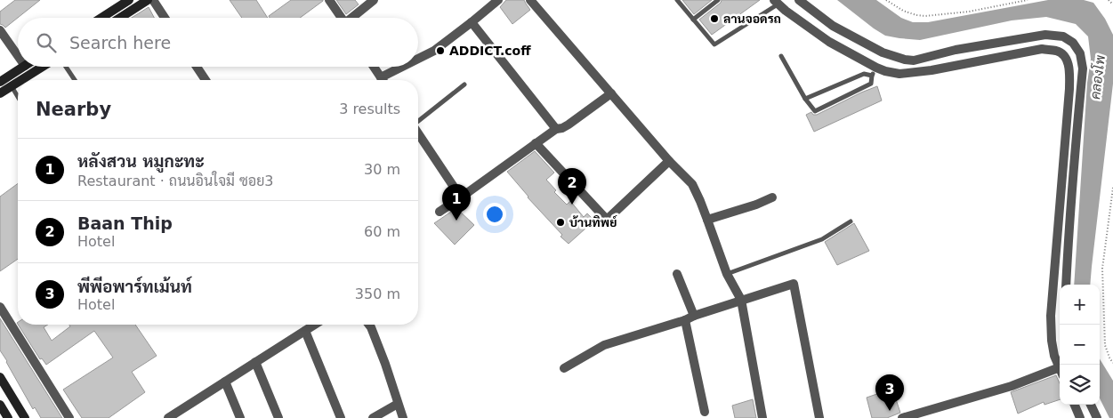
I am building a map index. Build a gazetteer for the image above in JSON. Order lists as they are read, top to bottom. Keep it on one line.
{"water":["คลองโพ"],"places":["ลานจอดรถ","ADDICT.coff","บ้านทิพย์"],"page":{"search":"Search here","heading":["Nearby","3 results"],"list":[{"mark":"1","name":"หลังสวน หมูกะทะ","note":"Restaurant · ถนนอินใจมี ซอย3","value":"30 m"},{"mark":"2","name":"Baan Thip","note":"Hotel","value":"60 m"},{"mark":"3","name":"พีพีอพาร์ทเม้นท์","note":"Hotel","value":"350 m"}],"pins":["2","1","3"],"map_buttons":["+","−"]}}
